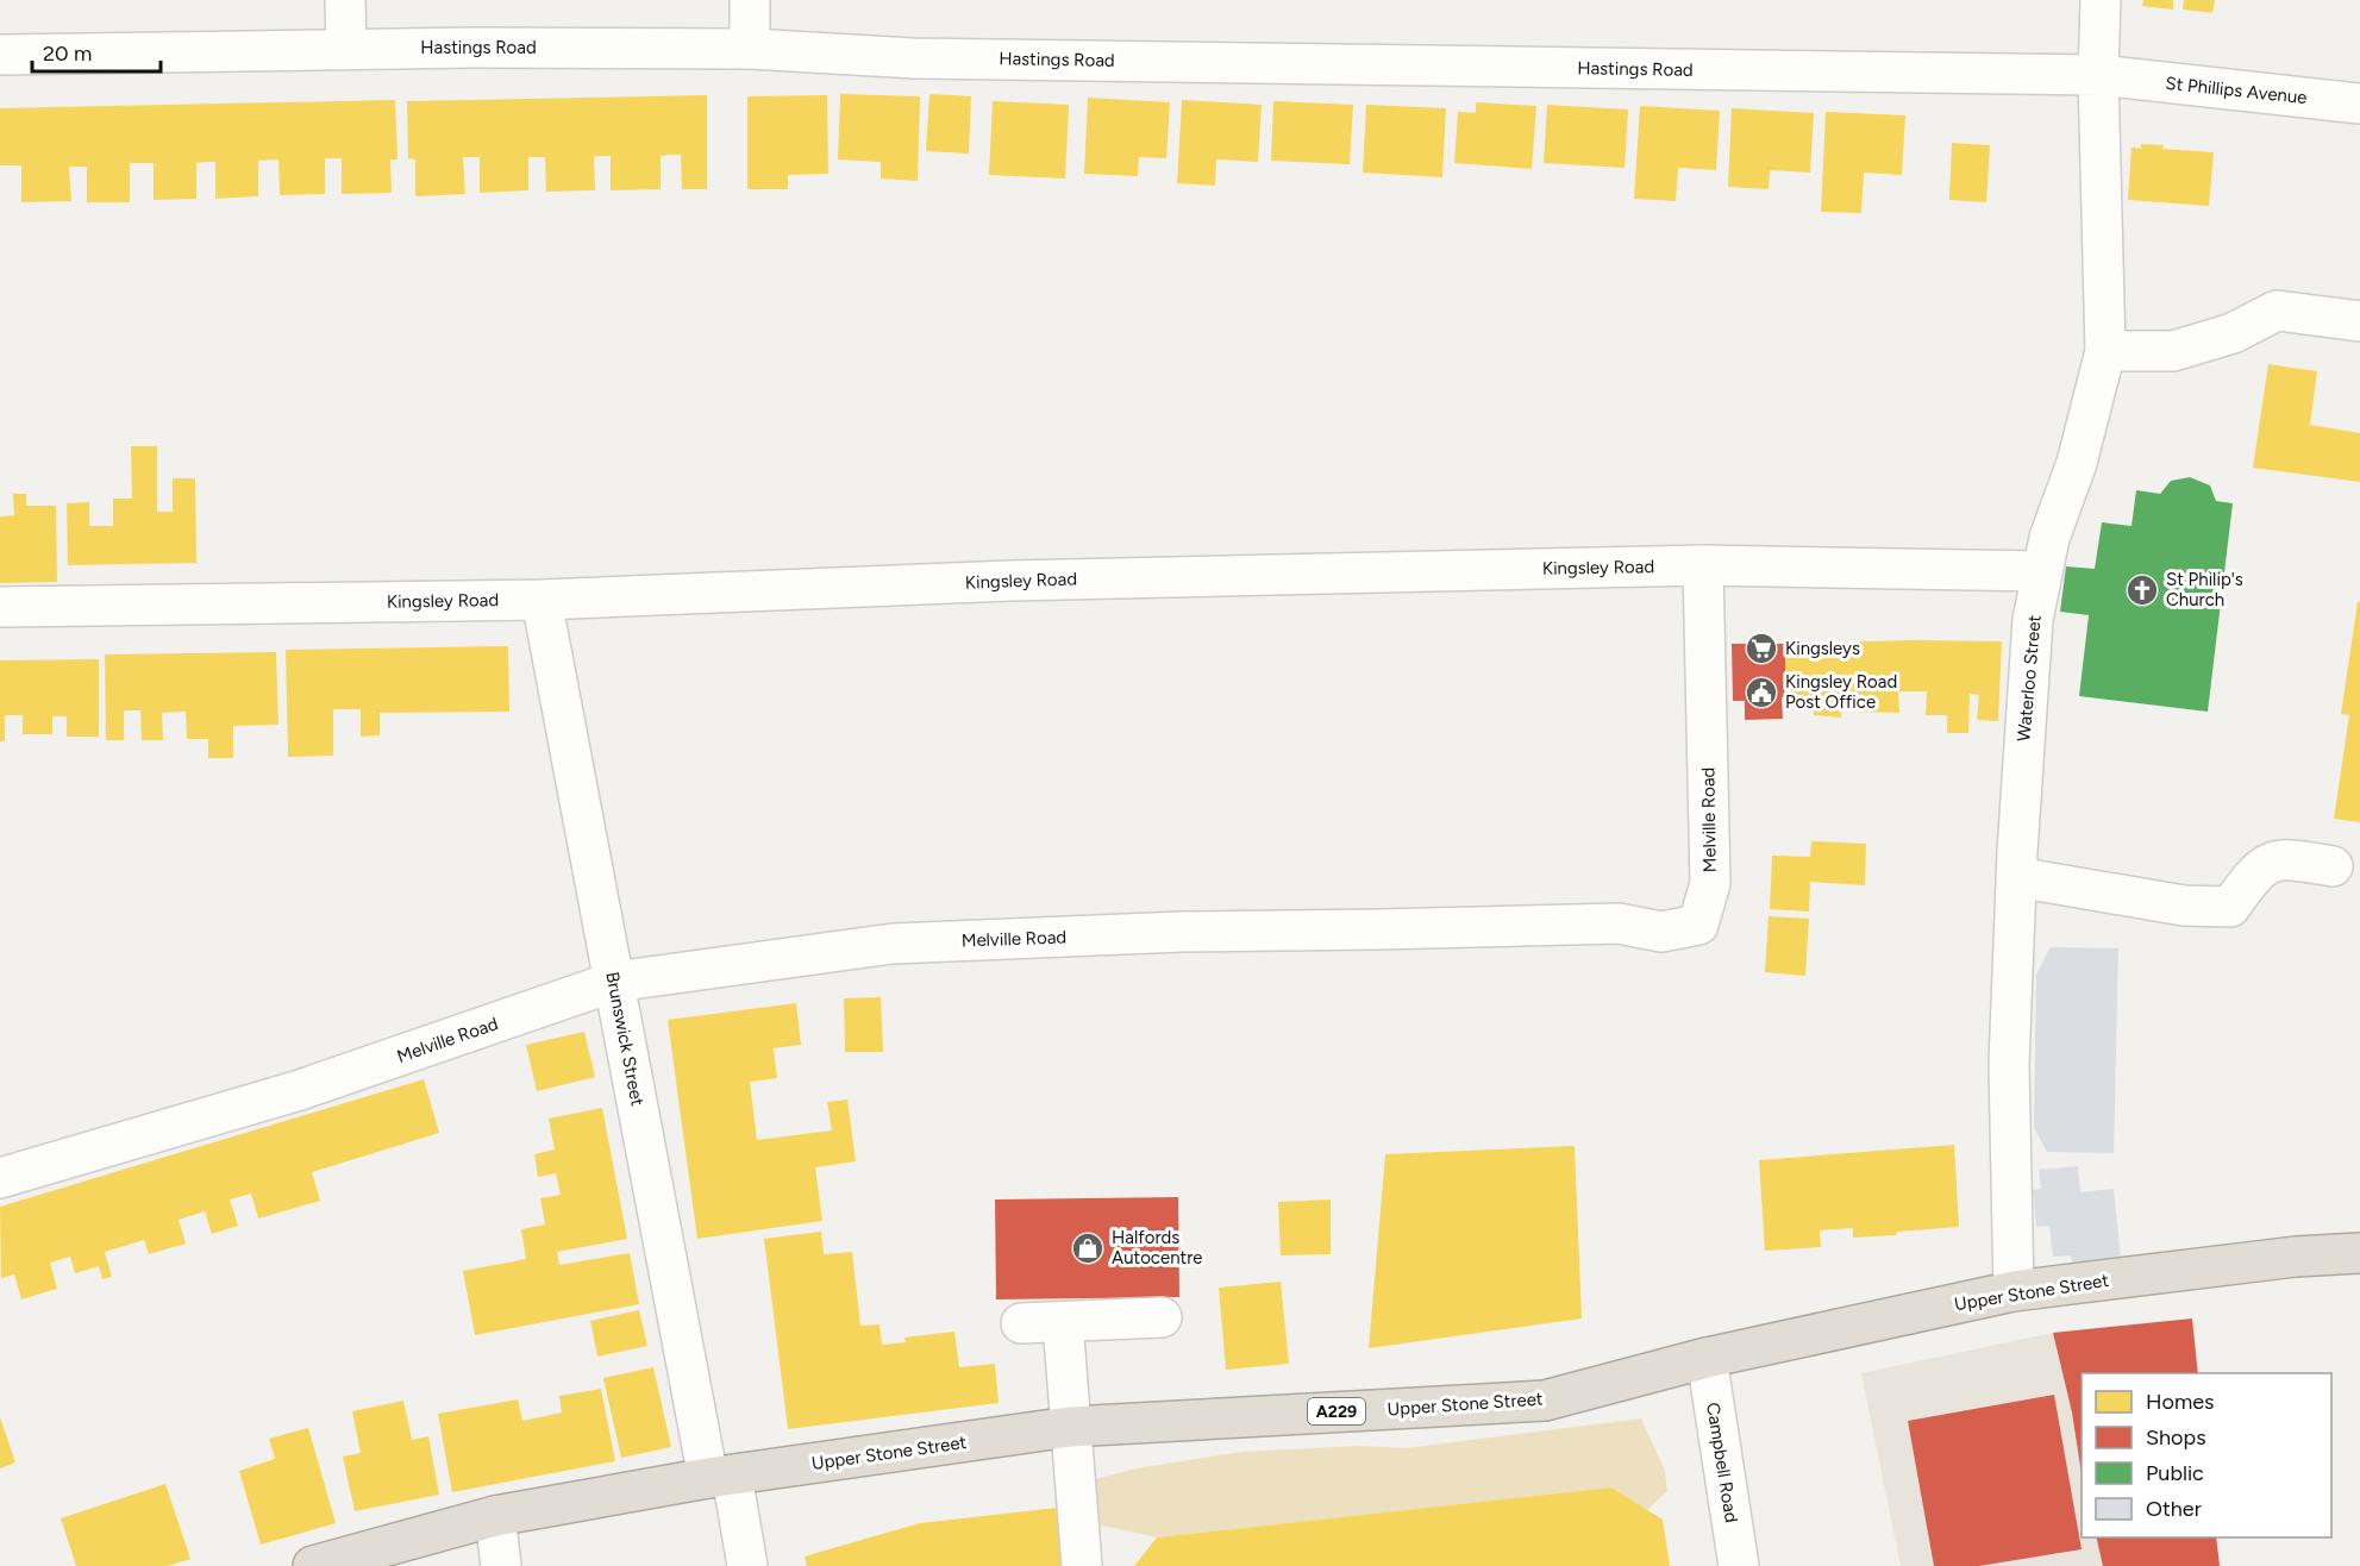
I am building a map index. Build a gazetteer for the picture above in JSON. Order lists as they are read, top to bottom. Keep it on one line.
{"streets":{"highway":["Upper Stone Street","A229"],"street":["Hastings Road","St Phillips Avenue","Kingsley Road","Waterloo Street","Melville Road","Brunswick Street","Campbell Road"]},"crossings":[["Hastings Road","St Phillips Avenue"],["Hastings Road","Waterloo Street"],["St Phillips Avenue","Waterloo Street"],["Kingsley Road","Waterloo Street"],["Kingsley Road","Melville Road"],["Kingsley Road","Brunswick Street"],["Waterloo Street","Upper Stone Street"],["Melville Road","Brunswick Street"],["Brunswick Street","Upper Stone Street"],["Upper Stone Street","Campbell Road"]],"places":{"church":["St Philip's Church"],"supermarket":["Kingsleys"],"public building":["Kingsley Road Post Office"],"shop":["Halfords Autocentre"]},"legend":["Homes","Shops","Public","Other"],"scale_bar":"20 m"}
